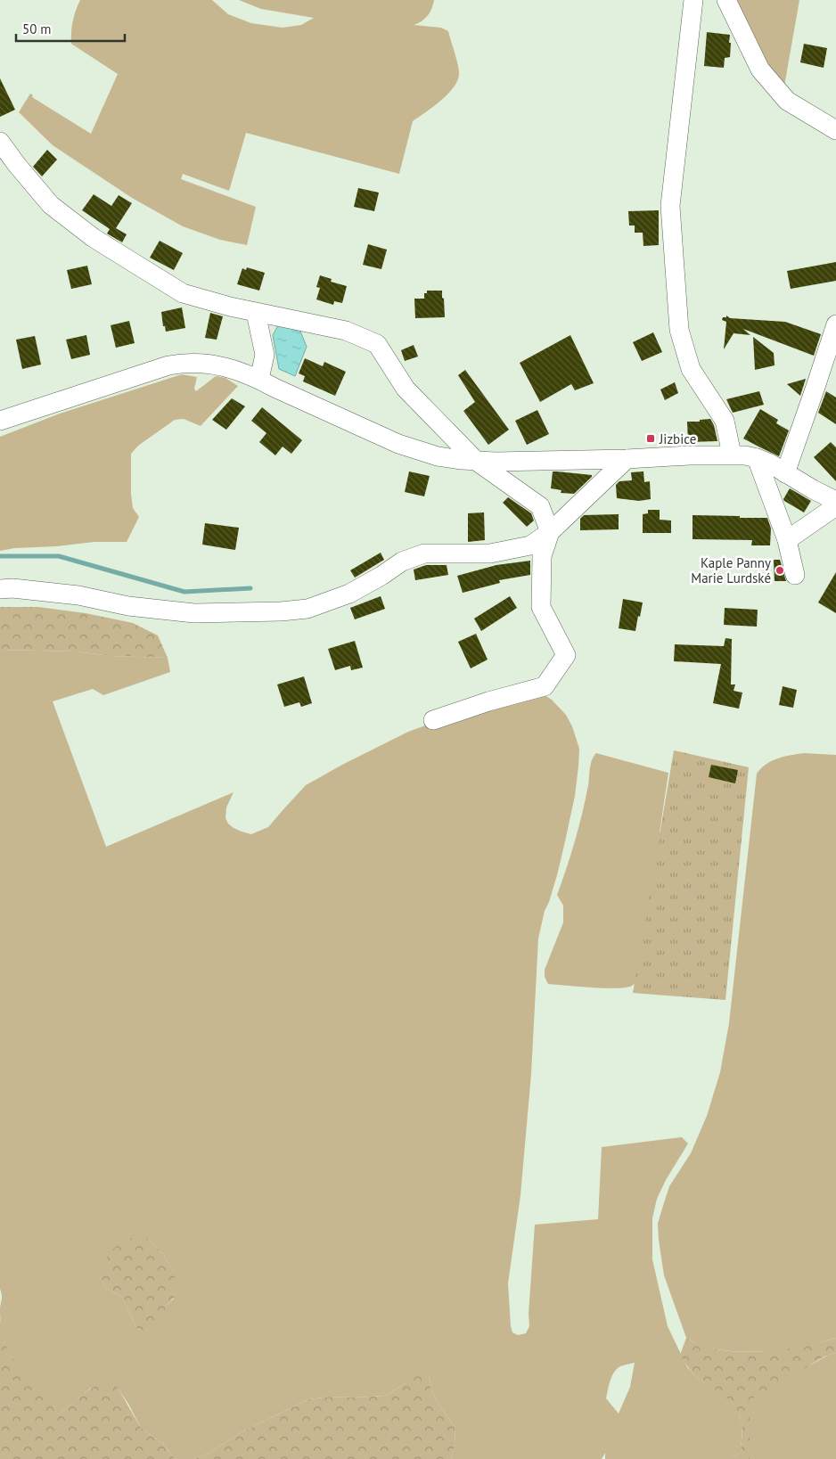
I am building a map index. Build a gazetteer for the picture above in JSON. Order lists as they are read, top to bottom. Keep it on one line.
{"places":{"transit":["Jizbice"],"other":["Kaple Panny Marie Lurdské"]},"scale_bar":"50 m"}
